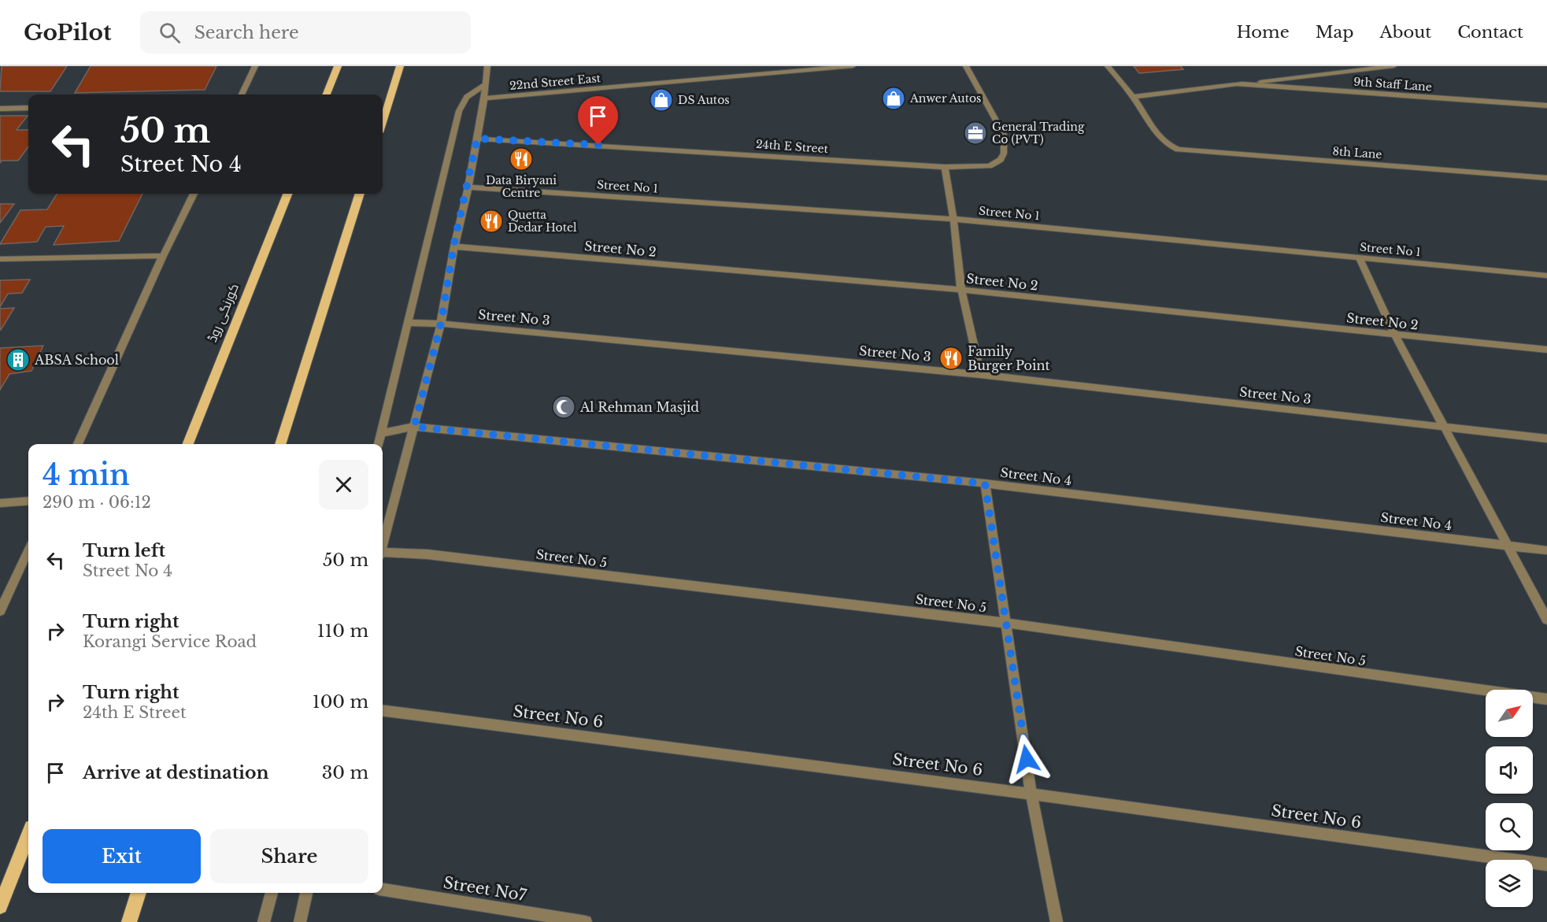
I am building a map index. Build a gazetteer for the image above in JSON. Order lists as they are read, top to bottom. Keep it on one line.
{"streets":{"main road":["کورنگی روڈ"],"street":["22nd Street East","9th Staff Lane","24th E Street","8th Lane","Street No 1","Street No 2","Street No 3","Street No 4","Street No 5","Street No 6","Street No7"]},"places":{"shop":["Anwer Autos","DS Autos"],"office":["General Trading Co (PVT)"],"restaurant":["Data Biryani Centre","Quetta Dedar Hotel","Family Burger Point"],"building":["ABSA School"],"mosque":["Al Rehman Masjid"]},"north":"top right","page":{"header":"GoPilot","search":"Search here","nav":["Home","Map","About","Contact"],"turn":["50 m","Street No 4"],"heading":["4 min","290 m · 06:12"],"list":[{"name":"Turn left","note":"Street No 4","value":"50 m"},{"name":"Turn right","note":"Korangi Service Road","value":"110 m"},{"name":"Turn right","note":"24th E Street","value":"100 m"},{"name":"Arrive at destination","value":"30 m"}],"buttons":["Exit","Share"]}}
